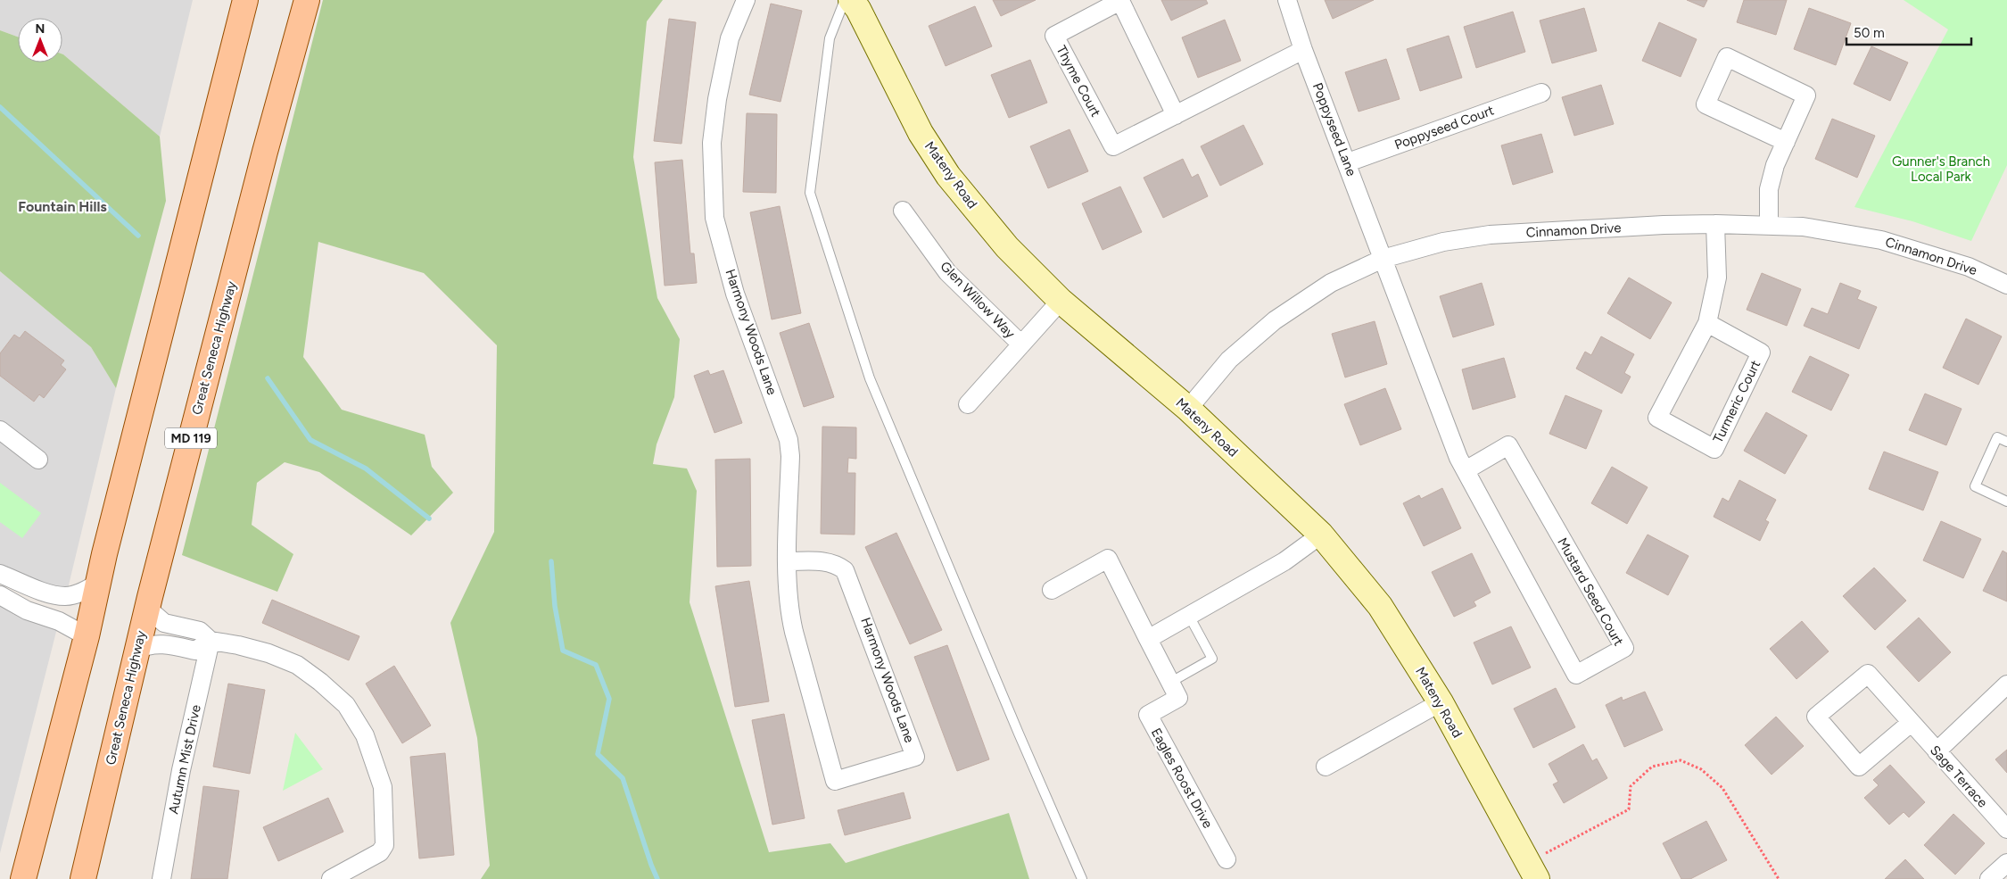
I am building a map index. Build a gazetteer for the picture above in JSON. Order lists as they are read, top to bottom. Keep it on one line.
{"streets":{"main road":["Great Seneca Highway","MD 119"],"street":["Thyme Court","Poppyseed Court","Poppyseed Lane","Mateny Road","Cinnamon Drive","Glen Willow Way","Harmony Woods Lane","Turmeric Court","Mustard Seed Court","Autumn Mist Drive","Sage Terrace","Eagles Roost Drive"]},"crossings":[["Thyme Court","Poppyseed Lane"],["Poppyseed Court","Poppyseed Lane"],["Poppyseed Lane","Cinnamon Drive"],["Poppyseed Lane","Mustard Seed Court"],["Mateny Road","Cinnamon Drive"],["Mateny Road","Glen Willow Way"],["Cinnamon Drive","Turmeric Court"],["Cinnamon Drive","Mustard Seed Court"]],"districts":["Fountain Hills"],"parks":["Gunner's Branch Local Park"],"scale_bar":"50 m","north":"top"}
